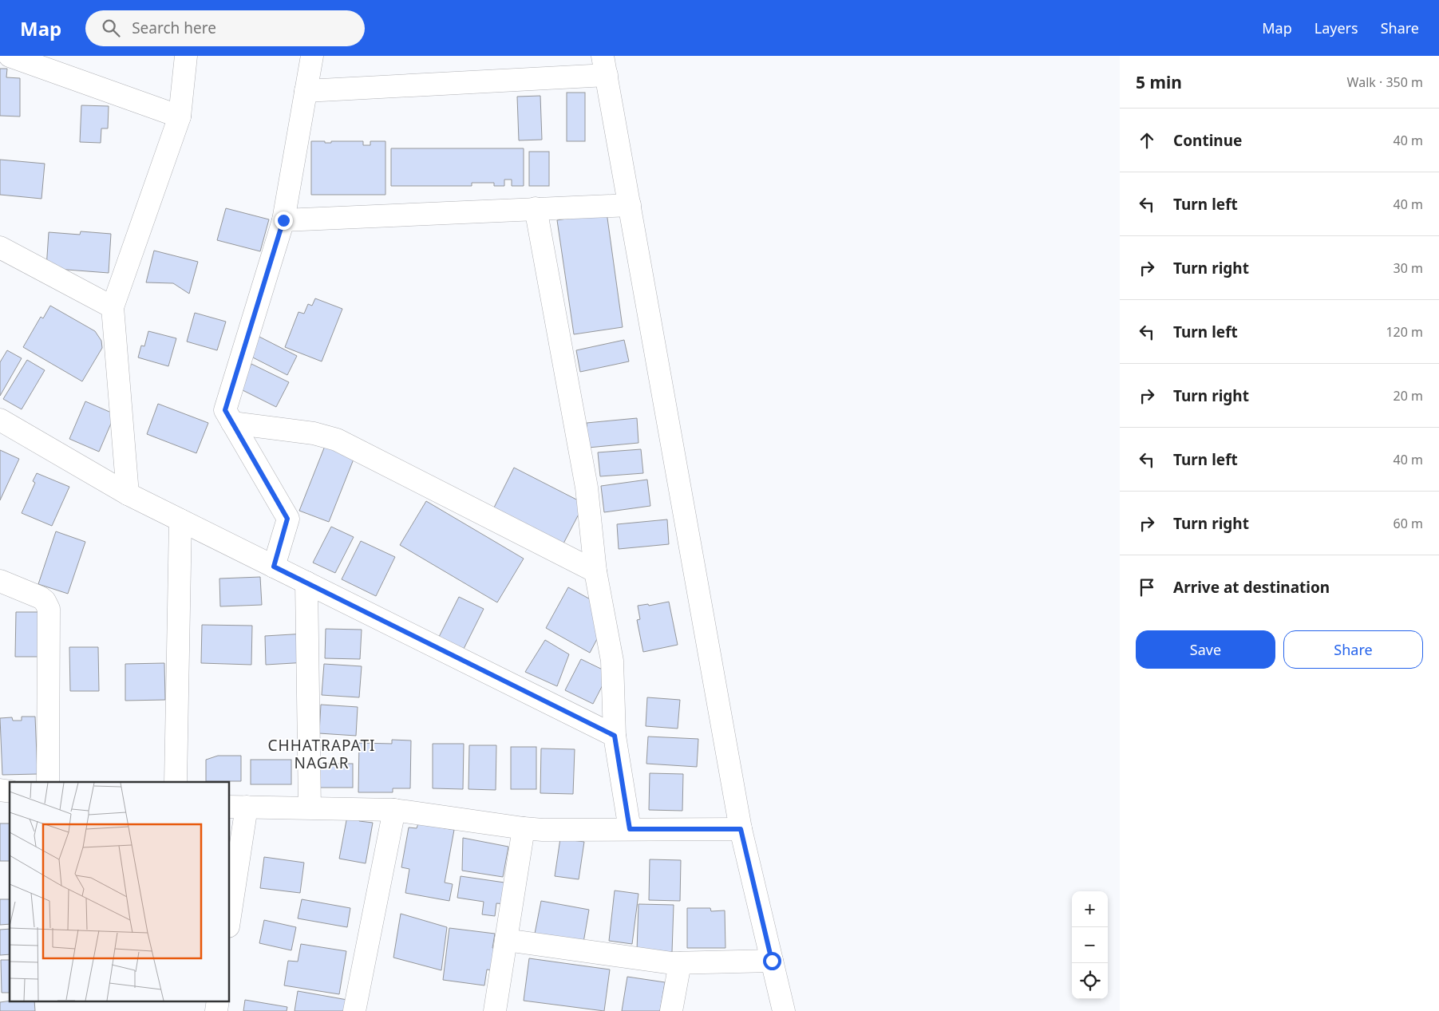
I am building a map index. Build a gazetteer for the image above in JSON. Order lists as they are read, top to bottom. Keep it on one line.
{"districts":["CHHATRAPATI NAGAR"],"page":{"header":"Map","search":"Search here","nav":["Map","Layers","Share"],"heading":["5 min","Walk · 350 m"],"list":[["Continue","40 m"],["Turn left","40 m"],["Turn right","30 m"],["Turn left","120 m"],["Turn right","20 m"],["Turn left","40 m"],["Turn right","60 m"],"Arrive at destination"],"buttons":["Save","Share"],"map_buttons":["+","−"]}}
